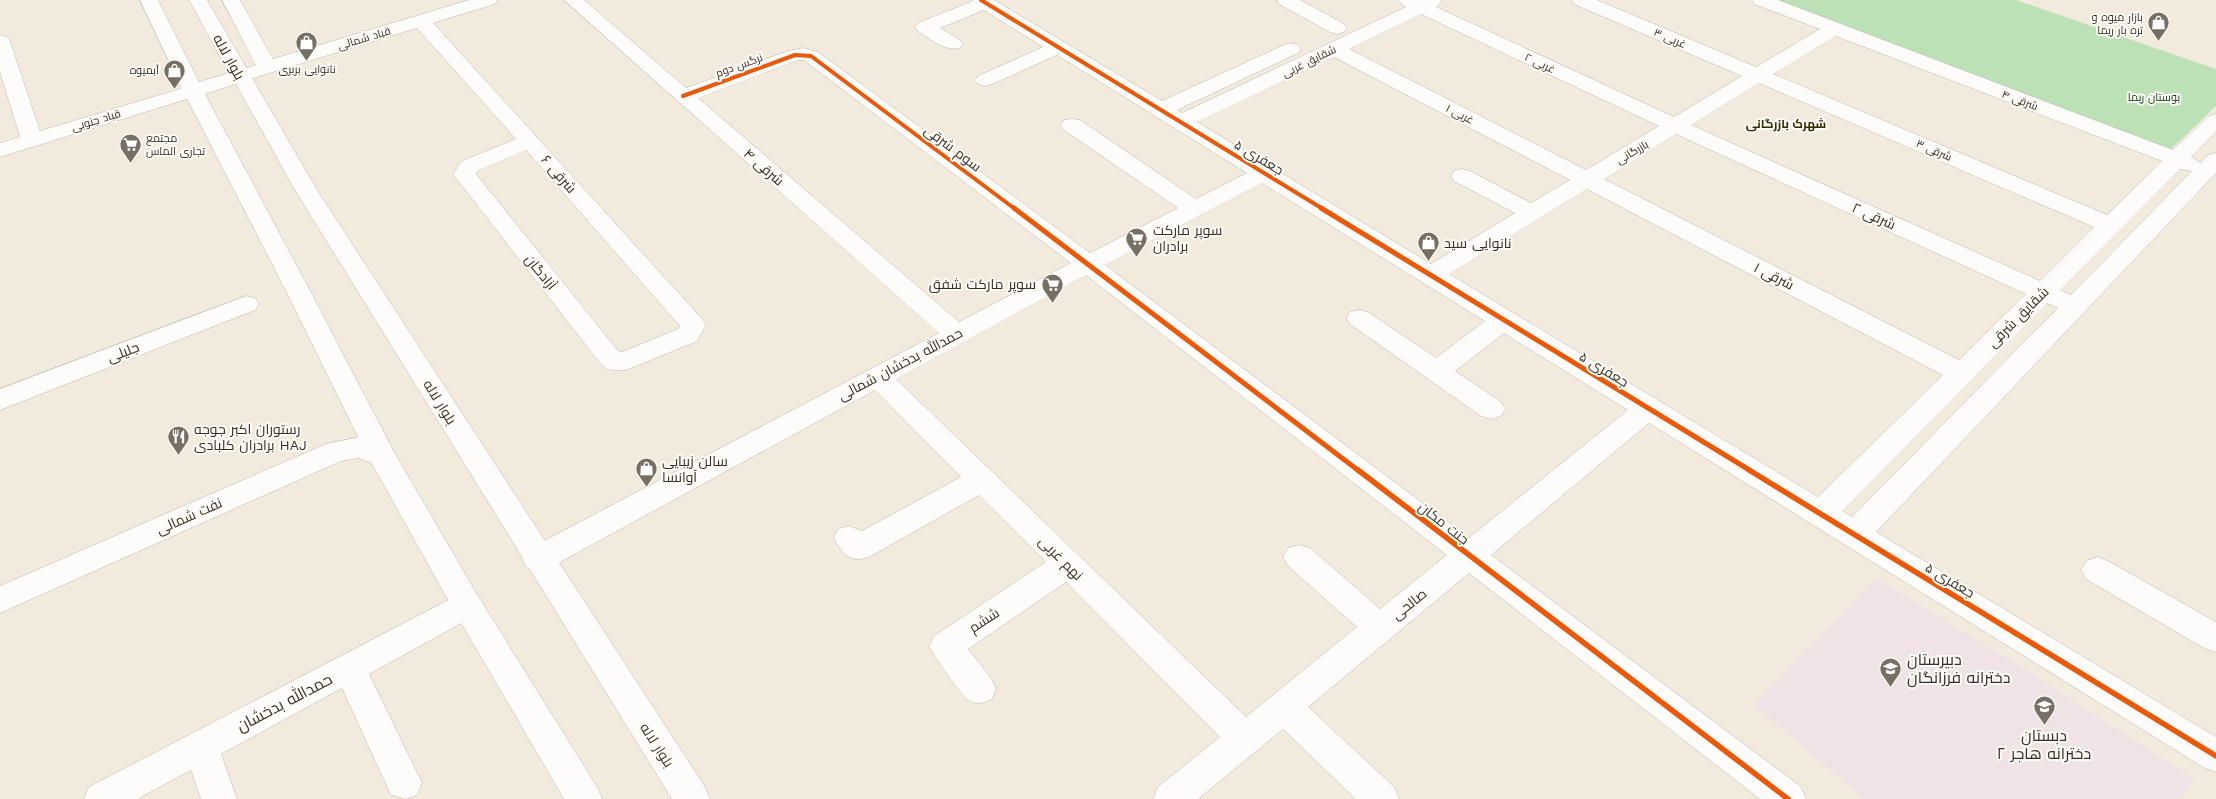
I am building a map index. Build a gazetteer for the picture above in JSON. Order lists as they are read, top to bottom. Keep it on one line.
{"streets":{"street":["قباد شمالی","۳ غربی","بلوار لاله","شقایق غربی","۲ غربی","نرگس دوم","۴ شرقی","۱ غربی","قباد جنوبی","سوم شرقی","۳ شرقی","بازرگانی","جعفری ۵","۶ شرقی","۲ شرقی","آزادگان","۱ شرقی","شقایق شرقی","جلیلی","حمدالله بدخشان شمالی","نفت شمالی","جنت مکان","نهم غربی","صالحی","ششم","حمدالله بدخشان"]},"crossings":[["قباد شمالی","بلوار لاله"],["قباد شمالی","قباد جنوبی"],["قباد شمالی","۶ شرقی"],["۳ غربی","۳ شرقی"],["۳ غربی","بازرگانی"],["بلوار لاله","قباد جنوبی"],["بلوار لاله","حمدالله بدخشان شمالی"],["شقایق غربی","۲ غربی"],["شقایق غربی","۱ غربی"],["شقایق غربی","جعفری ۵"],["۲ غربی","بازرگانی"],["۲ غربی","۲ شرقی"],["نرگس دوم","۴ شرقی"],["نرگس دوم","سوم شرقی"],["۴ شرقی","بازرگانی"],["۴ شرقی","شقایق شرقی"],["۴ شرقی","حمدالله بدخشان شمالی"],["۱ غربی","بازرگانی"],["۱ غربی","۱ شرقی"],["سوم شرقی","حمدالله بدخشان شمالی"],["سوم شرقی","جنت مکان"],["۳ شرقی","بازرگانی"],["۳ شرقی","شقایق شرقی"],["بازرگانی","جعفری ۵"],["بازرگانی","۲ شرقی"],["بازرگانی","۱ شرقی"],["جعفری ۵","شقایق شرقی"],["جعفری ۵","حمدالله بدخشان شمالی"],["جعفری ۵","صالحی"],["۶ شرقی","آزادگان"],["۲ شرقی","شقایق شرقی"],["۱ شرقی","شقایق شرقی"],["حمدالله بدخشان شمالی","جنت مکان"],["حمدالله بدخشان شمالی","نهم غربی"],["جنت مکان","صالحی"],["نهم غربی","صالحی"],["نهم غربی","ششم"]],"districts":["شهرک بازرگانی"],"parks":["بوستان ریما"],"places":{"shop":["بازار میوه و تره بار ریما","نانوایی بربری","آبمیوه","نانوایی سید","سالن زیبایی آوانسا"],"supermarket":["مجتمع تجاری الماس","سوپر مارکت برادران","سوپر مارکت شفق"],"restaurant":["رستوران اکبر جوجه برادران کلبادی HAJ"],"school or university":["دبیرستان دخترانه فرزانگان","دبستان دخترانه هاجر ۲"]}}
